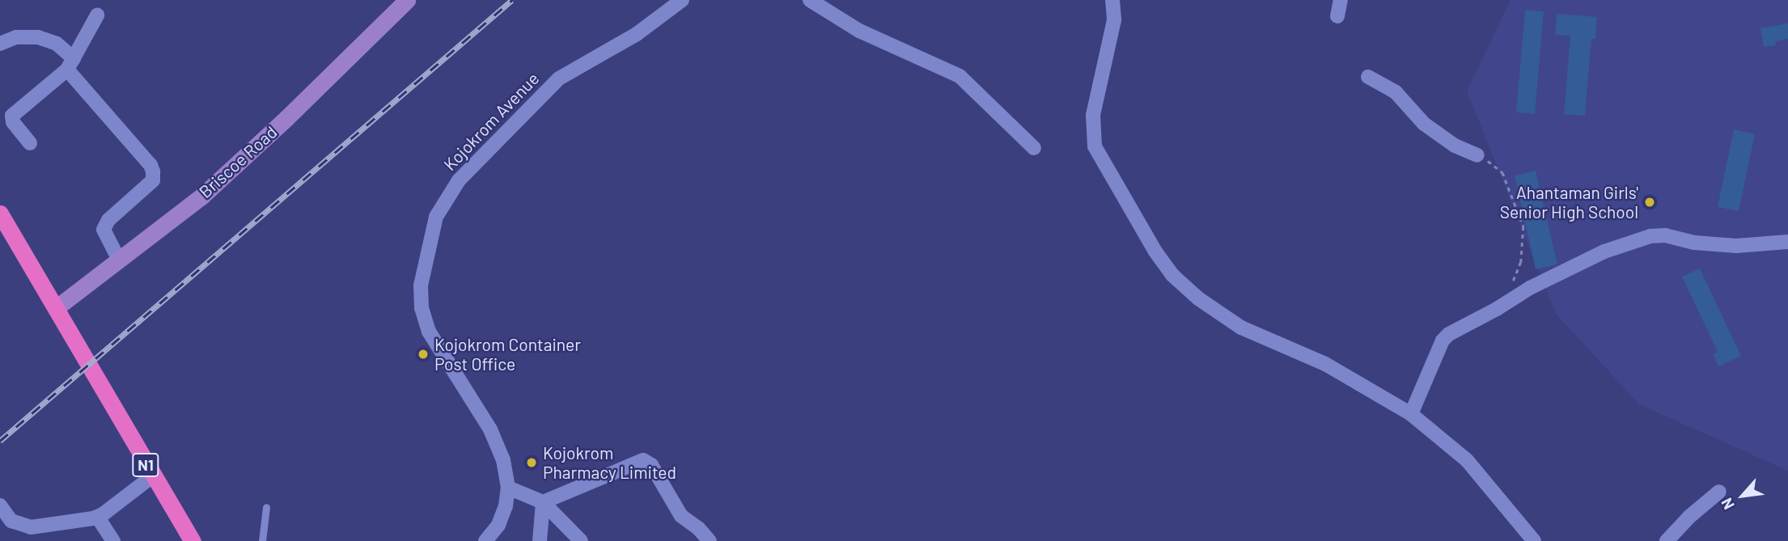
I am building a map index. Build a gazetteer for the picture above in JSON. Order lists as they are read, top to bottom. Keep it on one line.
{"streets":{"highway":["N1"],"street":["Kojokrom Avenue","Briscoe Road"]},"crossings":[["Briscoe Road","N1"]],"places":["Ahantaman Girls' Senior High School","Kojokrom Container Post Office","Kojokrom Pharmacy Limited"],"north":"bottom left"}
